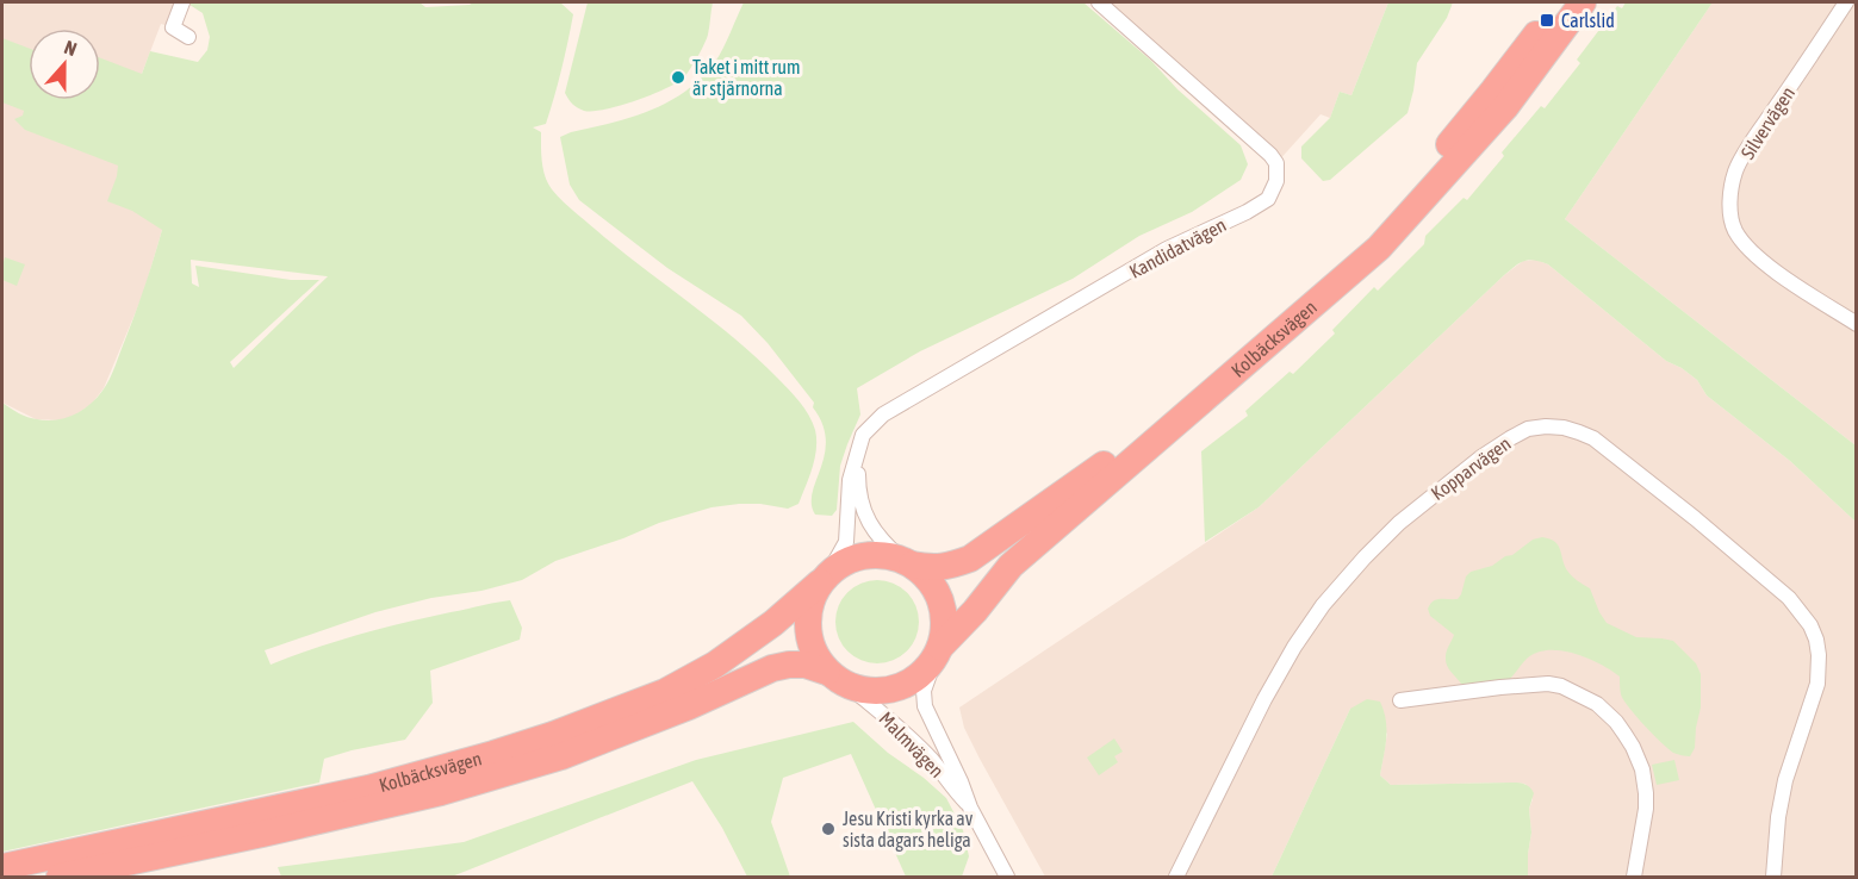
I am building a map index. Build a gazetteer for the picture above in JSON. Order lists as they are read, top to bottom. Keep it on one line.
{"streets":{"highway":["Kolbäcksvägen"],"street":["Silvervägen","Kandidatvägen","Kopparvägen","Malmvägen"]},"crossings":[["Kandidatvägen","Kolbäcksvägen"],["Kandidatvägen","Malmvägen"],["Kolbäcksvägen","Malmvägen"]],"places":{"transit":["Carlslid"],"other":["Taket i mitt rum är stjärnorna","Jesu Kristi kyrka av sista dagars heliga"]},"north":"top"}
